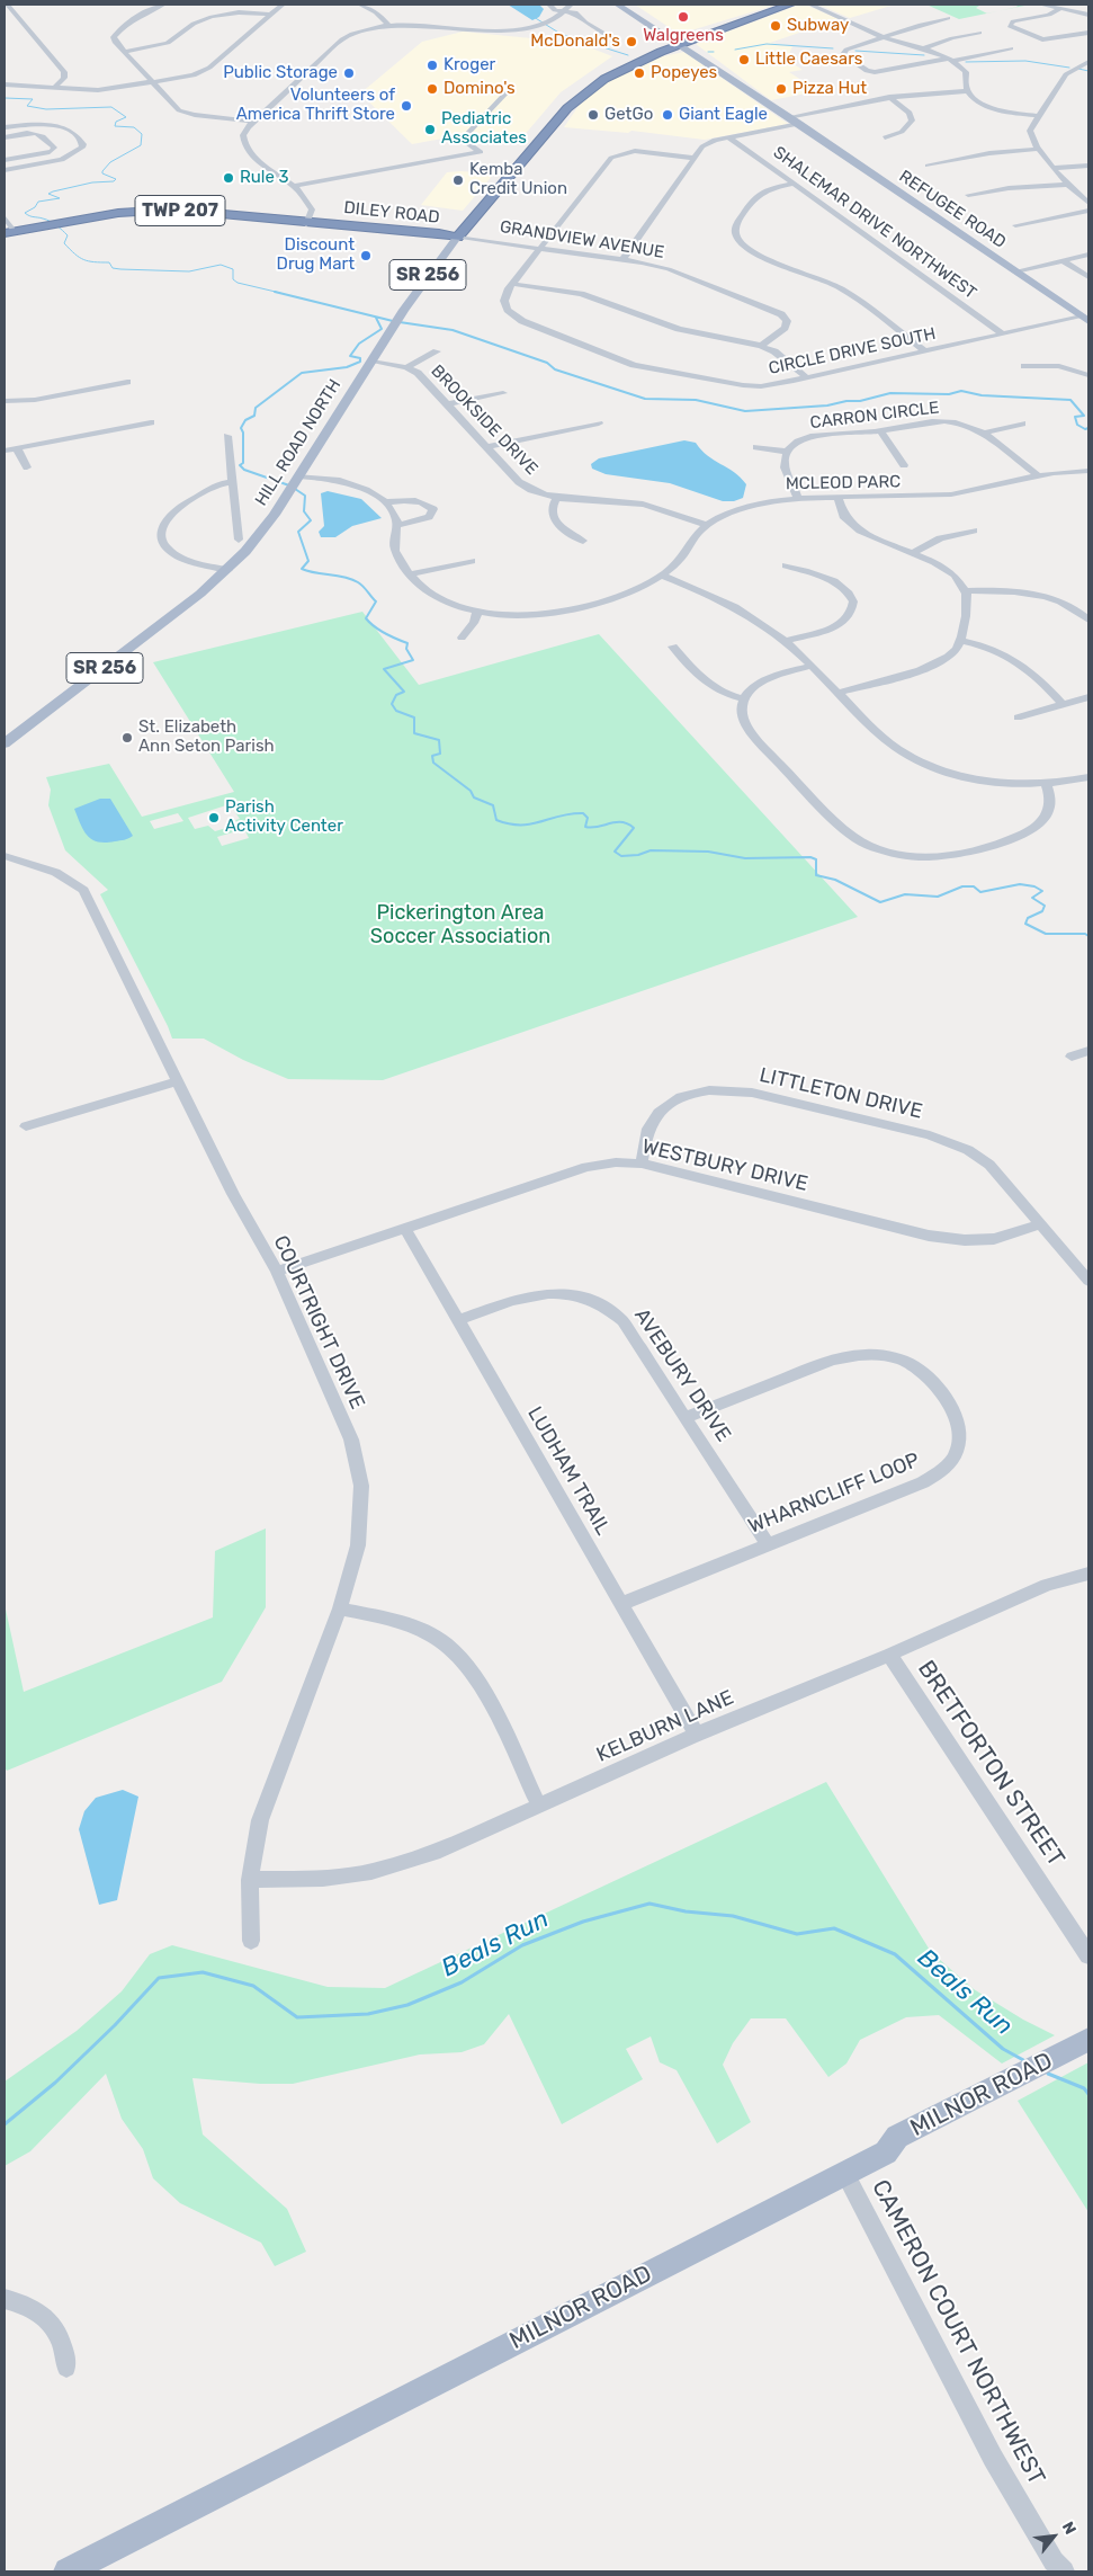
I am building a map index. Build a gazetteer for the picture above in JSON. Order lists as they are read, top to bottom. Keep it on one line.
{"streets":{"highway":["TWP 207","DILEY ROAD","SR 256","HILL ROAD NORTH"],"main road":["REFUGEE ROAD","MILNOR ROAD"],"street":["SHALEMAR DRIVE NORTHWEST","GRANDVIEW AVENUE","CIRCLE DRIVE SOUTH","CARRON CIRCLE","BROOKSIDE DRIVE","MCLEOD PARC","LITTLETON DRIVE","WESTBURY DRIVE","COURTRIGHT DRIVE","AVEBURY DRIVE","LUDHAM TRAIL","WHARNCLIFF LOOP","KELBURN LANE","BRETFORTON STREET","CAMERON COURT NORTHWEST"]},"crossings":[["REFUGEE ROAD","CIRCLE DRIVE SOUTH"],["REFUGEE ROAD","HILL ROAD NORTH"],["DILEY ROAD","GRANDVIEW AVENUE"],["DILEY ROAD","HILL ROAD NORTH"],["SHALEMAR DRIVE NORTHWEST","CIRCLE DRIVE SOUTH"],["GRANDVIEW AVENUE","CIRCLE DRIVE SOUTH"],["GRANDVIEW AVENUE","HILL ROAD NORTH"],["CARRON CIRCLE","MCLEOD PARC"],["BROOKSIDE DRIVE","HILL ROAD NORTH"],["BROOKSIDE DRIVE","MCLEOD PARC"],["LITTLETON DRIVE","WESTBURY DRIVE"],["WESTBURY DRIVE","COURTRIGHT DRIVE"],["WESTBURY DRIVE","LUDHAM TRAIL"],["COURTRIGHT DRIVE","KELBURN LANE"],["AVEBURY DRIVE","LUDHAM TRAIL"],["AVEBURY DRIVE","WHARNCLIFF LOOP"],["LUDHAM TRAIL","WHARNCLIFF LOOP"],["LUDHAM TRAIL","KELBURN LANE"],["KELBURN LANE","BRETFORTON STREET"],["MILNOR ROAD","CAMERON COURT NORTHWEST"]],"water":["Beals Run"],"parks":["Pickerington Area Soccer Association"],"places":["Walgreens","Subway","McDonald's","Little Caesars","Kroger","Public Storage","Popeyes","Domino's","Pizza Hut","Volunteers of America Thrift Store","GetGo","Giant Eagle","Pediatric Associates","Rule 3","Kemba Credit Union","Discount Drug Mart","St. Elizabeth Ann Seton Parish","Parish Activity Center"],"north":"top right"}
